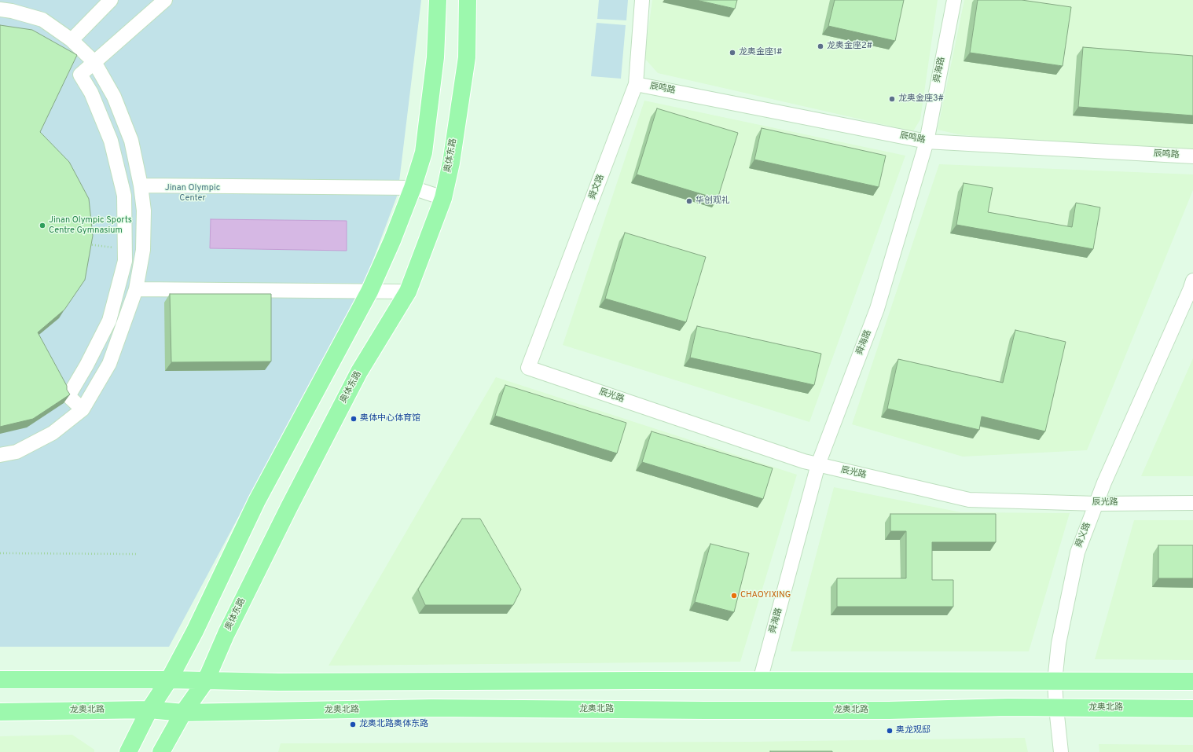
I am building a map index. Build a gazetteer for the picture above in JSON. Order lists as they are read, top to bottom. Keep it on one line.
{"streets":{"main road":["奥体东路","龙奥北路"],"street":["舜海路","辰鸣路","舜文路","辰光路","舜义路"]},"crossings":[["舜海路","辰鸣路"],["舜海路","辰光路"],["辰鸣路","舜文路"],["奥体东路","龙奥北路"],["舜文路","辰光路"],["辰光路","舜义路"],["舜义路","龙奥北路"]],"parks":["Jinan Olympic Center"],"places":["龙奥金座2#","龙奥金座1#","龙奥金座3#","华创观礼","Jinan Olympic Sports Centre Gymnasium","奥体中心体育馆","CHAOYIXING","龙奥北路奥体东路","奥龙观邸"]}
